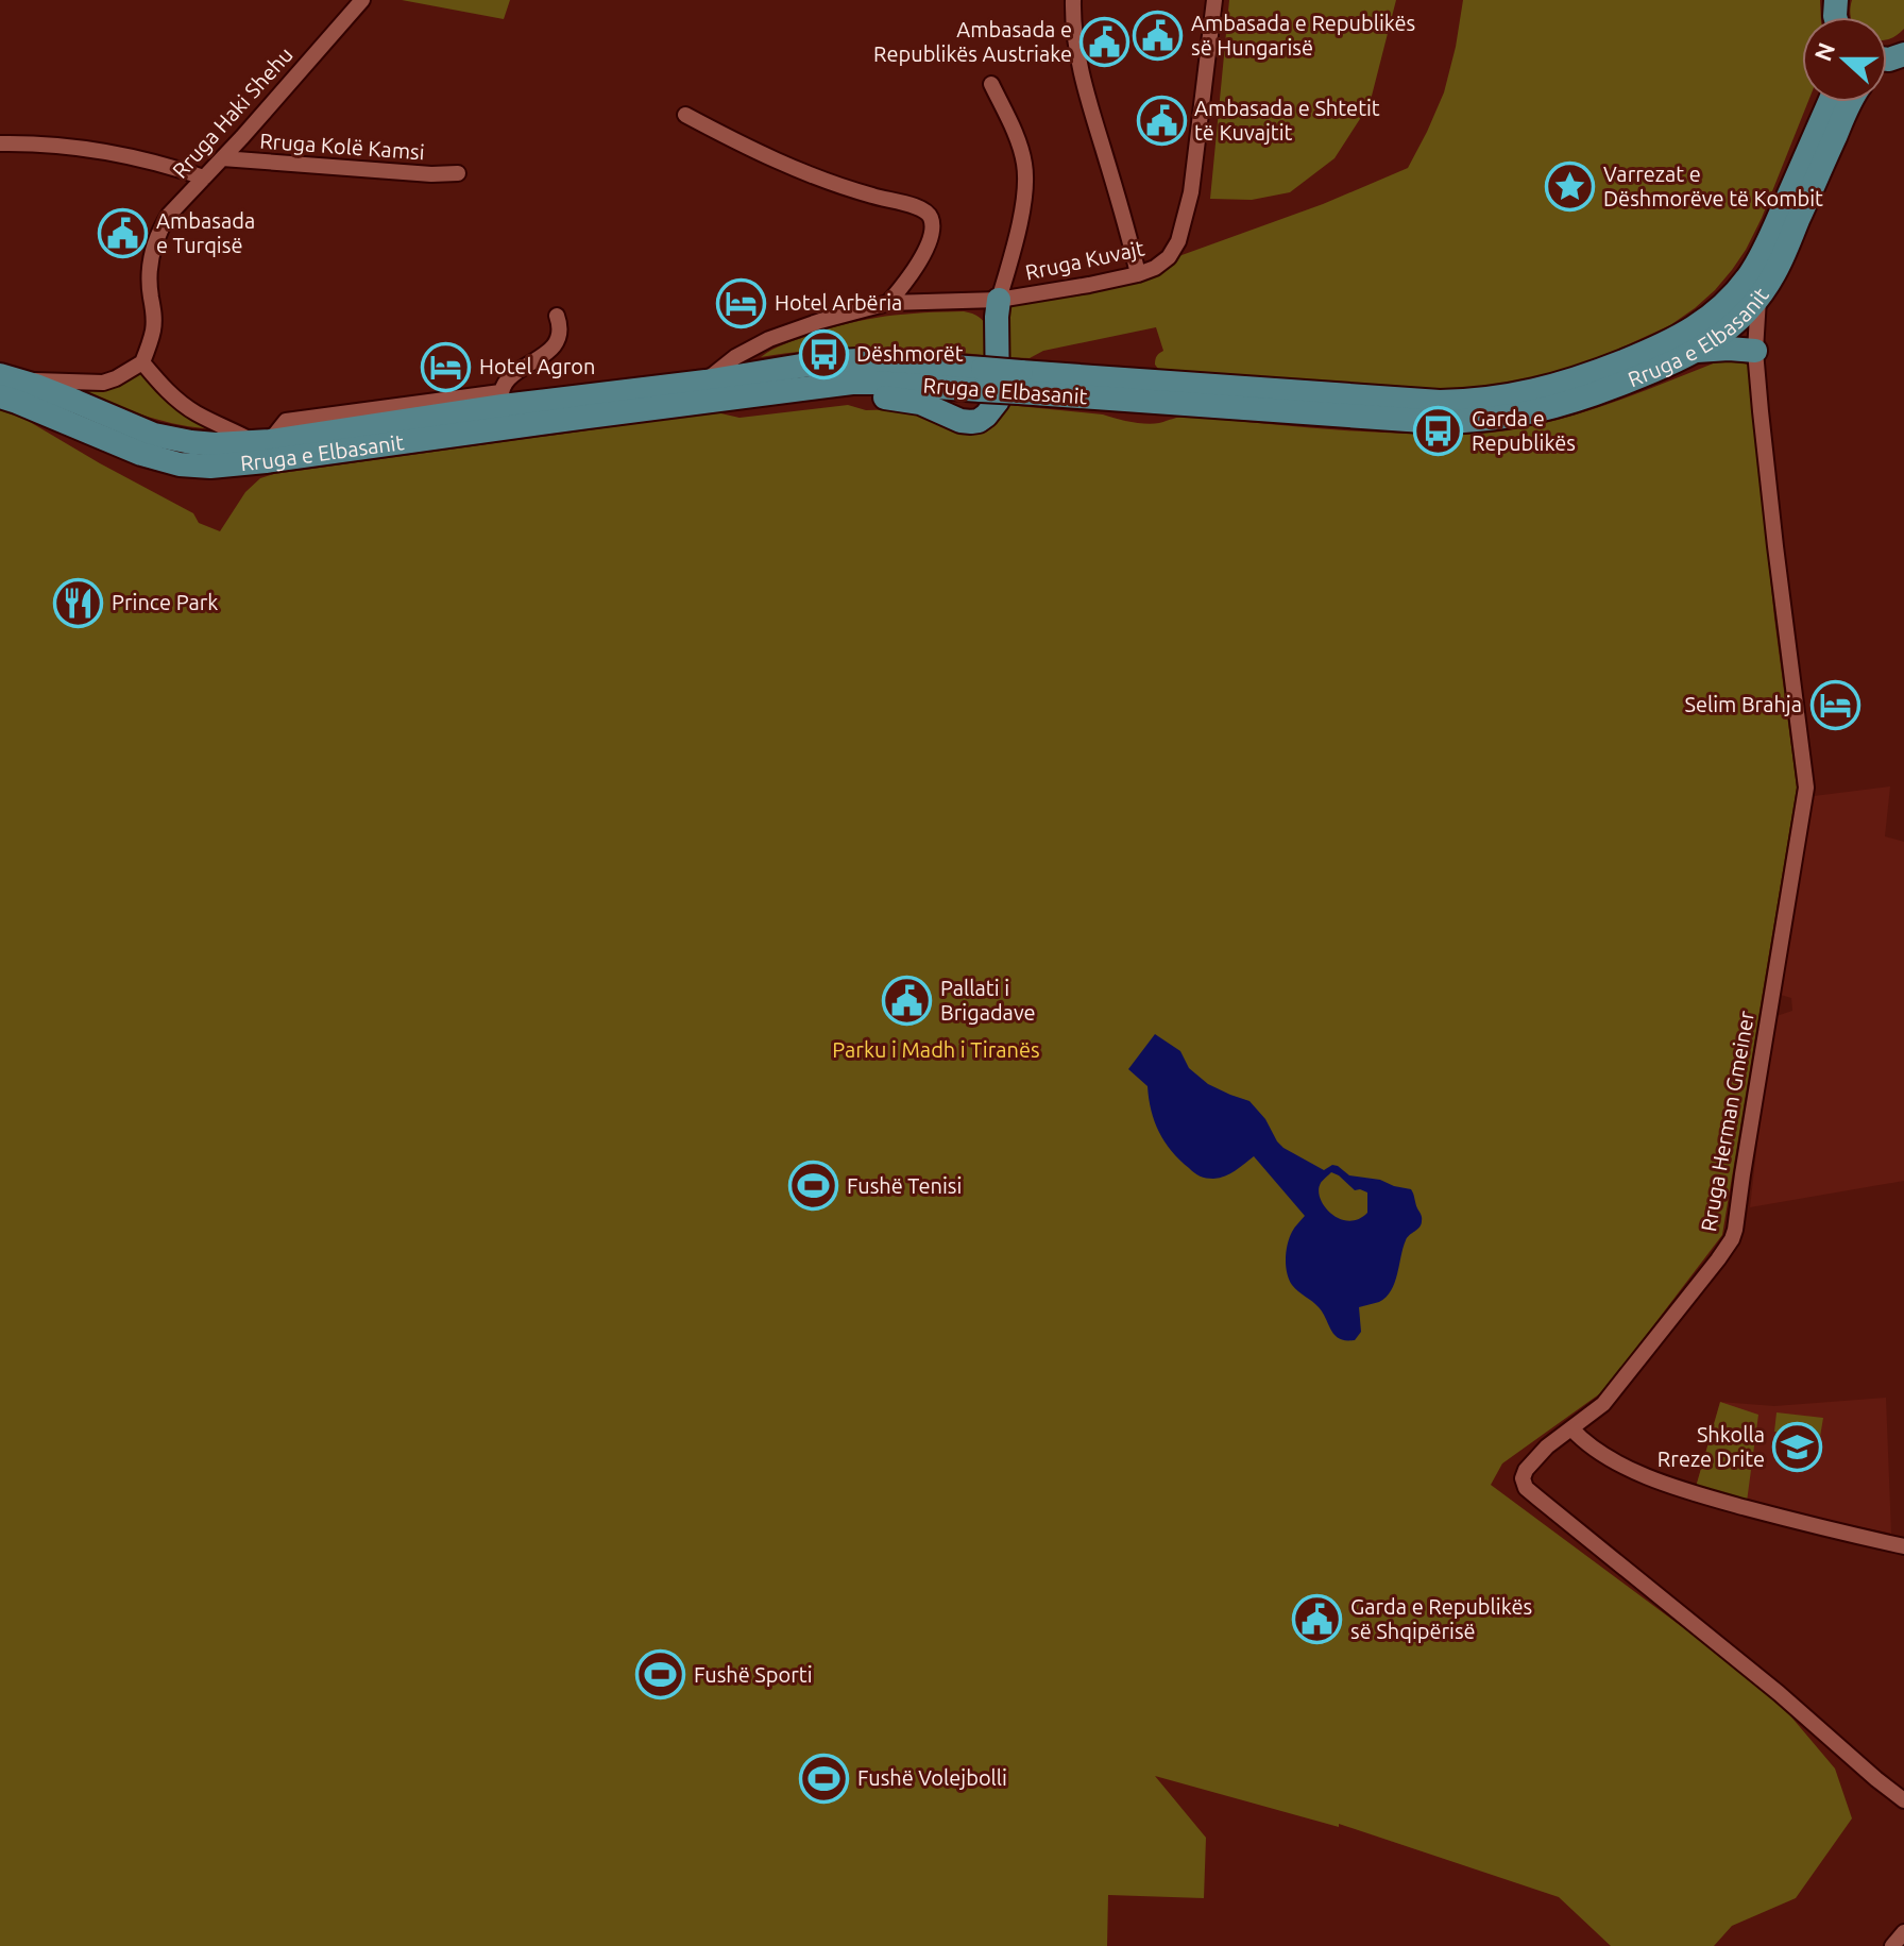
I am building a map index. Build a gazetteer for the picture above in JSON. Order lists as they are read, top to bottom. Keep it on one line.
{"streets":{"main road":["Rruga e Elbasanit"],"street":["Rruga Haki Shehu","Rruga Kolë Kamsi","Rruga Kuvajt","Rruga Herman Gmeiner"]},"crossings":[["Rruga Haki Shehu","Rruga Kolë Kamsi"],["Rruga Kuvajt","Rruga e Elbasanit"],["Rruga e Elbasanit","Rruga Herman Gmeiner"]],"parks":["Parku i Madh i Tiranës"],"places":{"public building":["Ambasada e Republikës së Hungarisë","Ambasada e Republikës Austriake","Ambasada e Shtetit të Kuvajtit","Ambasada e Turqisë","Pallati i Brigadave","Garda e Republikës së Shqipërisë"],"place":["Varrezat e Dëshmorëve të Kombit"],"hotel":["Hotel Arbëria","Hotel Agron","Selim Brahja"],"bus stop":["Dëshmorët","Garda e Republikës"],"restaurant":["Prince Park"],"sports":["Fushë Tenisi","Fushë Sporti","Fushë Volejbolli"],"school or university":["Shkolla Rreze Drite"]},"north":"left"}
